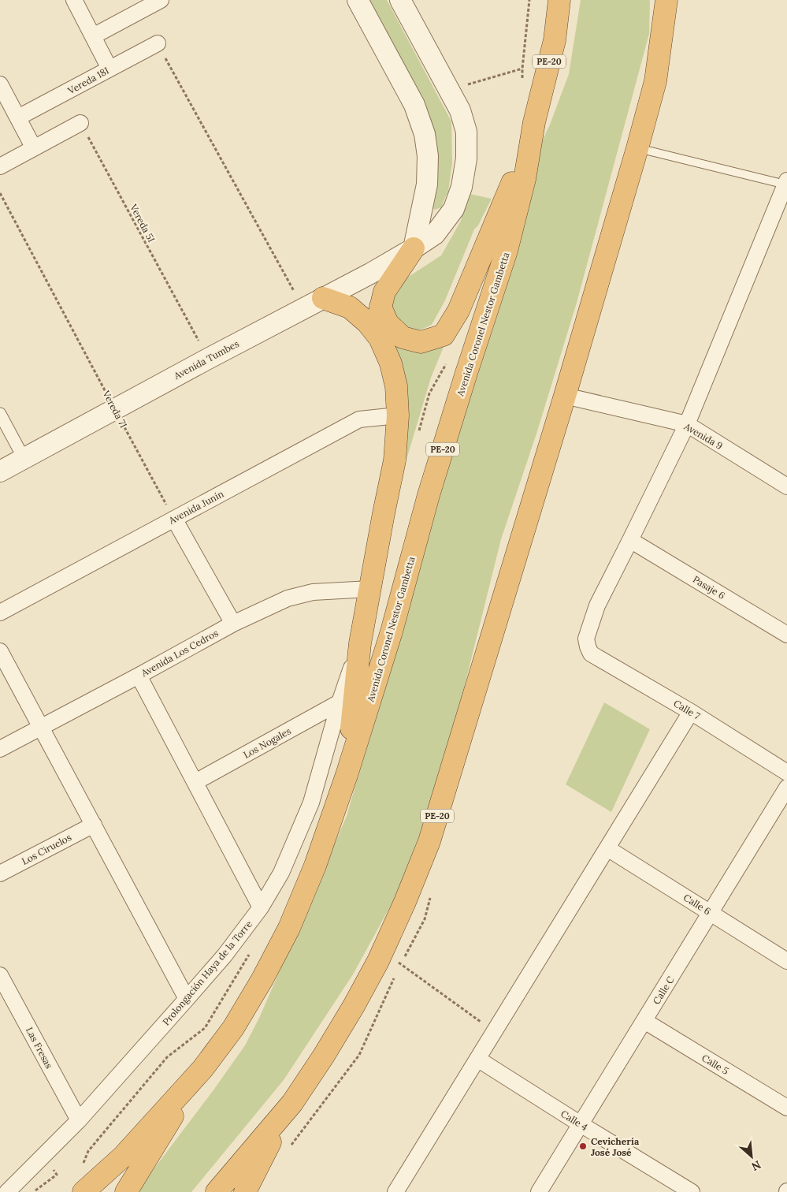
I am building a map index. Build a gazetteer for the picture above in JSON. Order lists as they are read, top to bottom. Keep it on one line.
{"streets":{"highway":["PE-20","Avenida Coronel Nestor Gambetta"],"street":["Vereda 18I","Avenida Tumbes","Avenida 9","Avenida Junín","Pasaje 6","Avenida Los Cedros","Calle 7","Los Nogales","Los Ciruelos","Calle 6","Prolongación Haya de la Torre","Calle C","Las Fresas","Calle 5","Calle 4"],"path":["Vereda 5I","Vereda 7I"]},"crossings":[["PE-20","Avenida 9"],["Vereda 5I","Avenida Tumbes"],["Avenida Tumbes","Vereda 7I"],["Vereda 7I","Avenida Junín"],["Pasaje 6","Calle 7"],["Los Nogales","Prolongación Haya de la Torre"],["Calle 6","Calle C"],["Prolongación Haya de la Torre","Las Fresas"],["Calle C","Calle 5"],["Calle C","Calle 4"]],"places":["Cevichería José José"],"north":"bottom right"}
